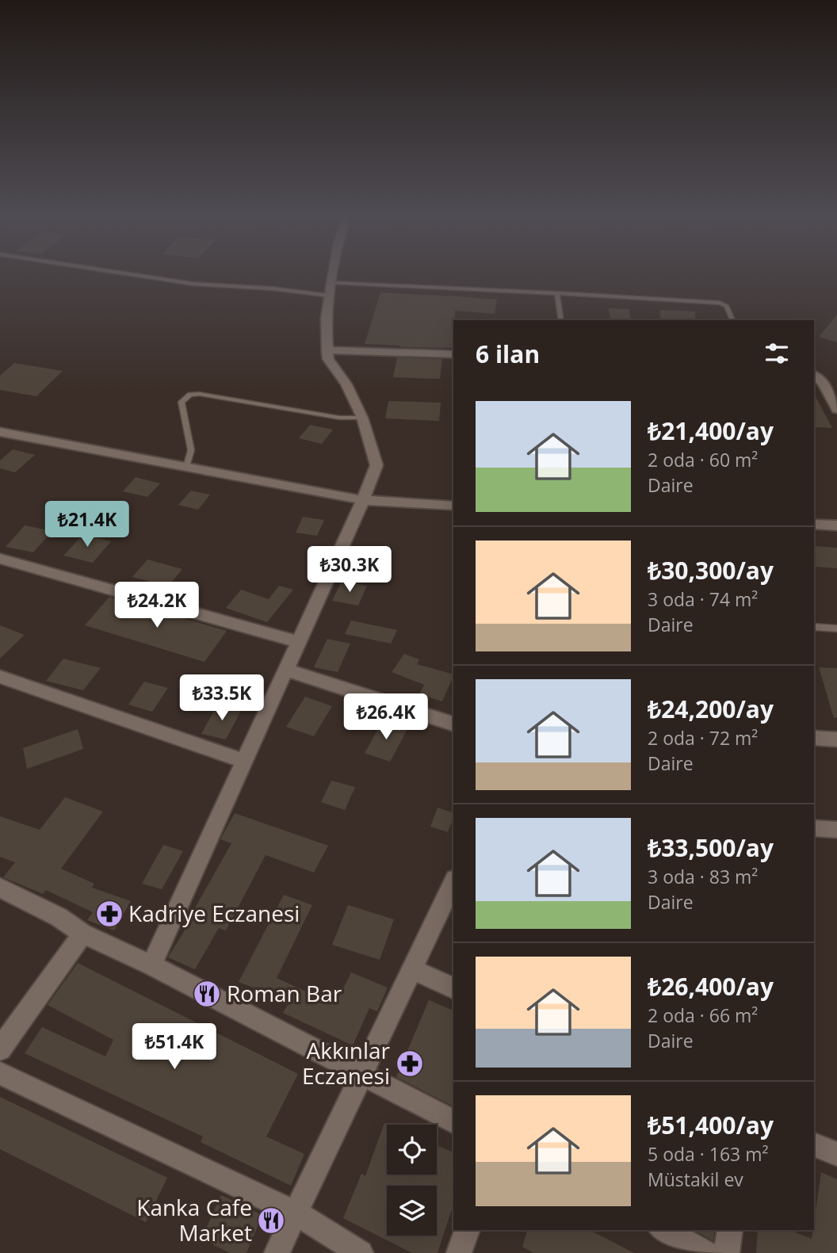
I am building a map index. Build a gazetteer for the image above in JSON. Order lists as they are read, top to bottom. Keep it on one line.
{"places":{"pharmacy":["Kadriye Eczanesi","Akkınlar Eczanesi"],"restaurant":["Roman Bar","Kanka Cafe Market"]},"page":{"heading":"6 ilan","list":[{"name":"₺21,400/ay","note":"2 oda · 60 m² · Daire"},{"name":"₺30,300/ay","note":"3 oda · 74 m² · Daire"},{"name":"₺24,200/ay","note":"2 oda · 72 m² · Daire"},{"name":"₺33,500/ay","note":"3 oda · 83 m² · Daire"},{"name":"₺26,400/ay","note":"2 oda · 66 m² · Daire"},{"name":"₺51,400/ay","note":"5 oda · 163 m² · Müstakil ev"}],"price":["₺21.4K","₺30.3K","₺24.2K","₺33.5K","₺26.4K","₺51.4K"]}}
